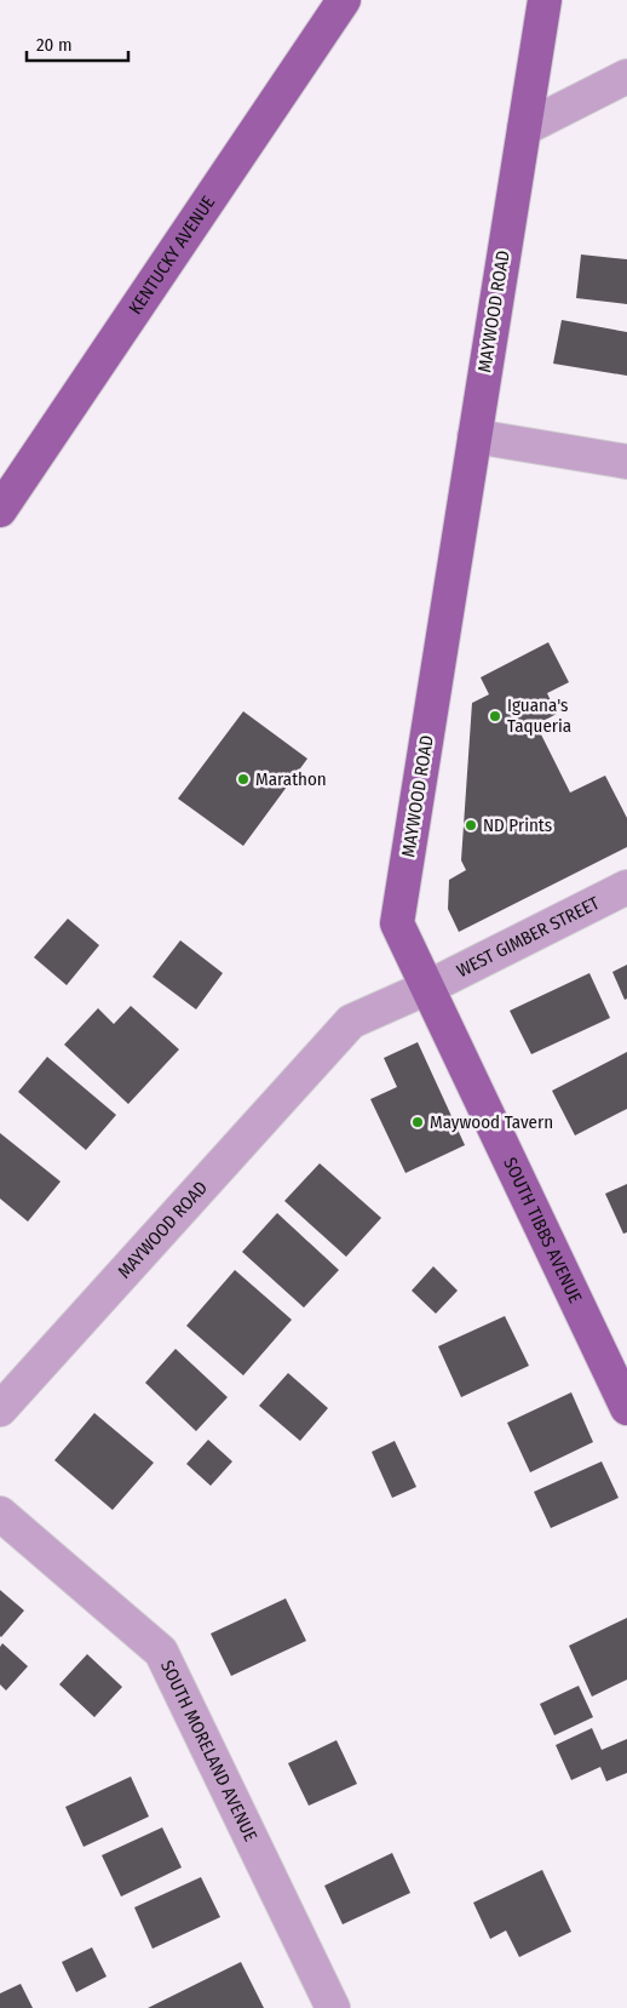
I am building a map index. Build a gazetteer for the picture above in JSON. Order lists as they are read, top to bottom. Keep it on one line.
{"streets":{"main road":["KENTUCKY AVENUE","MAYWOOD ROAD","SOUTH TIBBS AVENUE"],"street":["WEST GIMBER STREET","SOUTH MORELAND AVENUE"]},"crossings":[["MAYWOOD ROAD","WEST GIMBER STREET"],["MAYWOOD ROAD","SOUTH TIBBS AVENUE"],["WEST GIMBER STREET","SOUTH TIBBS AVENUE"]],"places":["Iguana's Taqueria","Marathon","ND Prints","Maywood Tavern"],"scale_bar":"20 m"}
